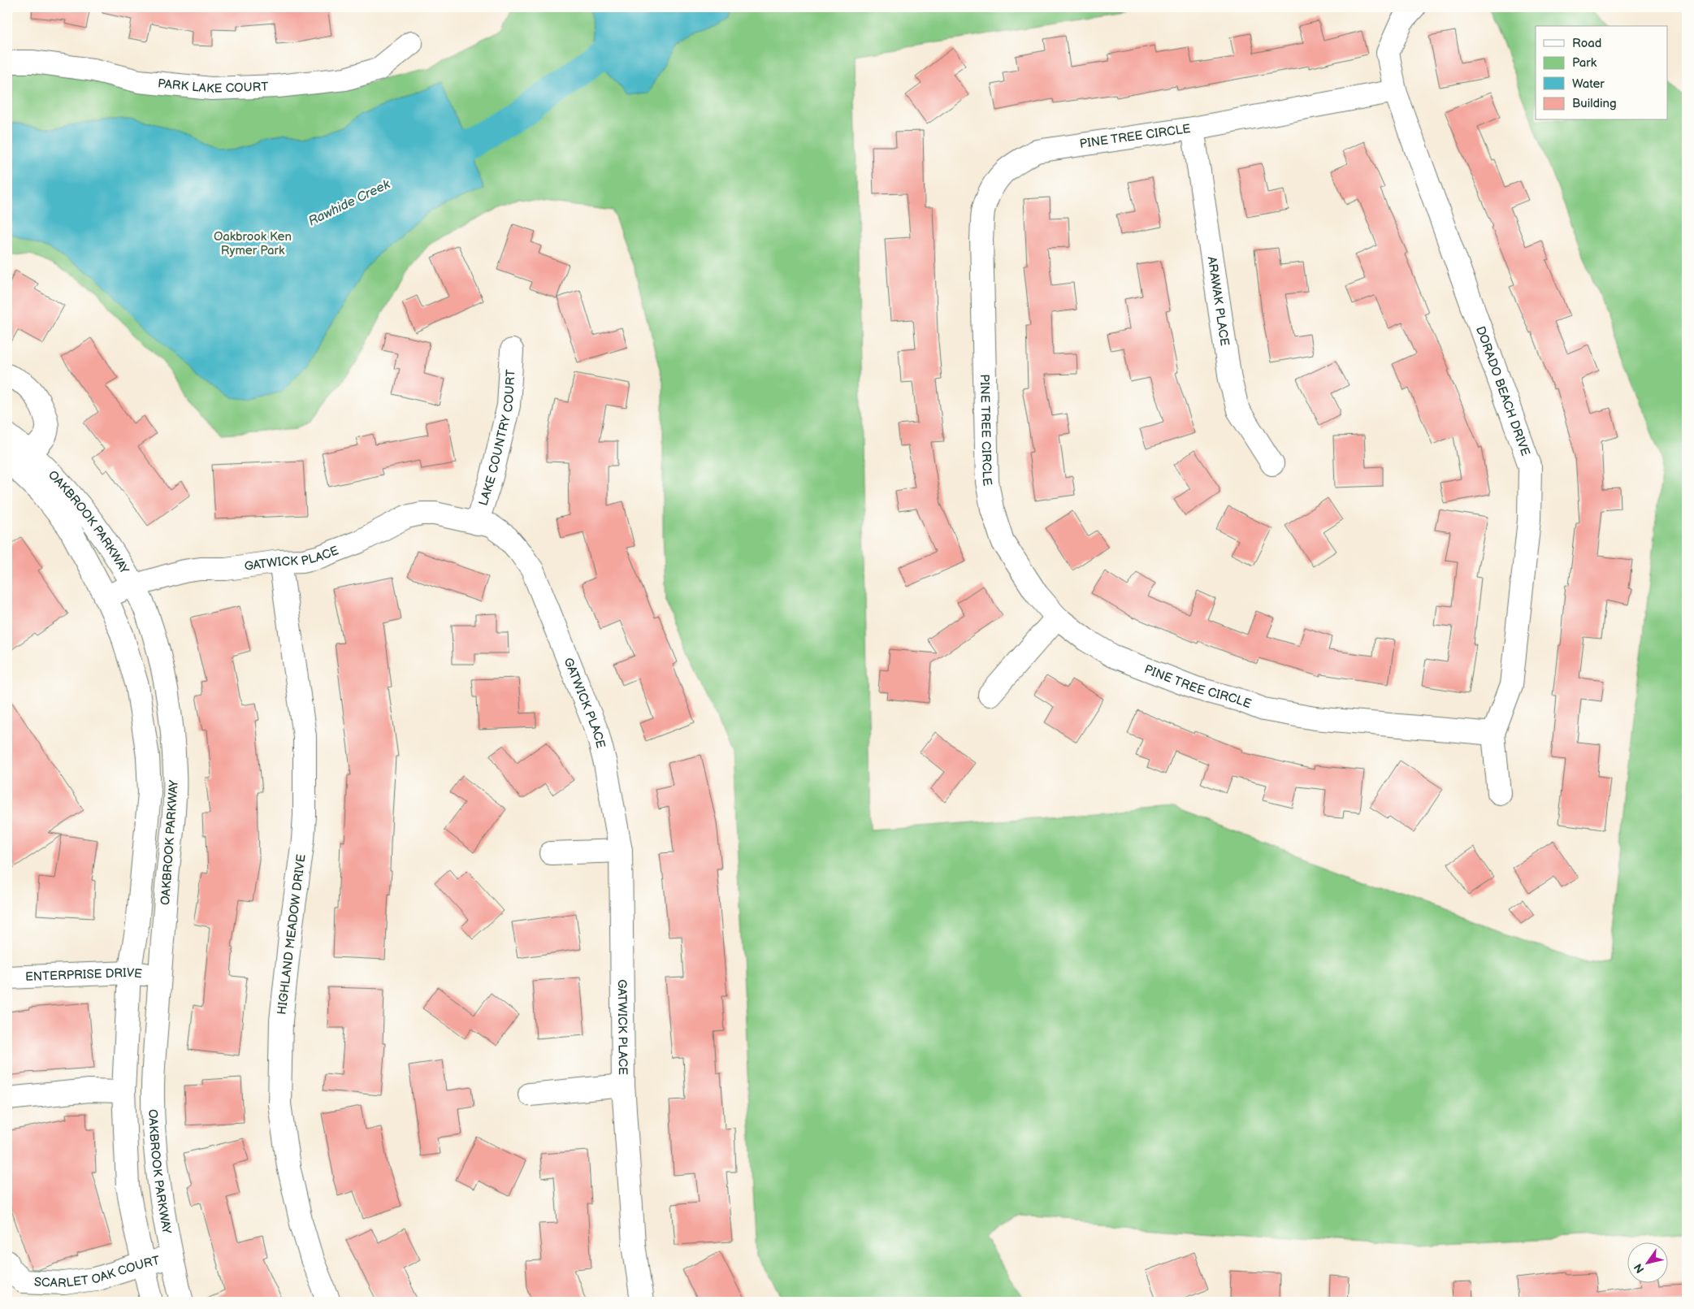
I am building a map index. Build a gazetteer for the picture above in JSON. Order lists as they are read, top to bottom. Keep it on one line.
{"streets":{"street":["PARK LAKE COURT","PINE TREE CIRCLE","ARAWAK PLACE","DORADO BEACH DRIVE","LAKE COUNTRY COURT","OAKBROOK PARKWAY","GATWICK PLACE","HIGHLAND MEADOW DRIVE","ENTERPRISE DRIVE","SCARLET OAK COURT"]},"crossings":[["PINE TREE CIRCLE","ARAWAK PLACE"],["PINE TREE CIRCLE","DORADO BEACH DRIVE"],["LAKE COUNTRY COURT","GATWICK PLACE"],["OAKBROOK PARKWAY","GATWICK PLACE"],["OAKBROOK PARKWAY","ENTERPRISE DRIVE"],["OAKBROOK PARKWAY","SCARLET OAK COURT"],["GATWICK PLACE","HIGHLAND MEADOW DRIVE"]],"water":["Rawhide Creek"],"parks":["Oakbrook Ken Rymer Park"],"legend":["Road","Park","Water","Building"],"north":"bottom left"}
